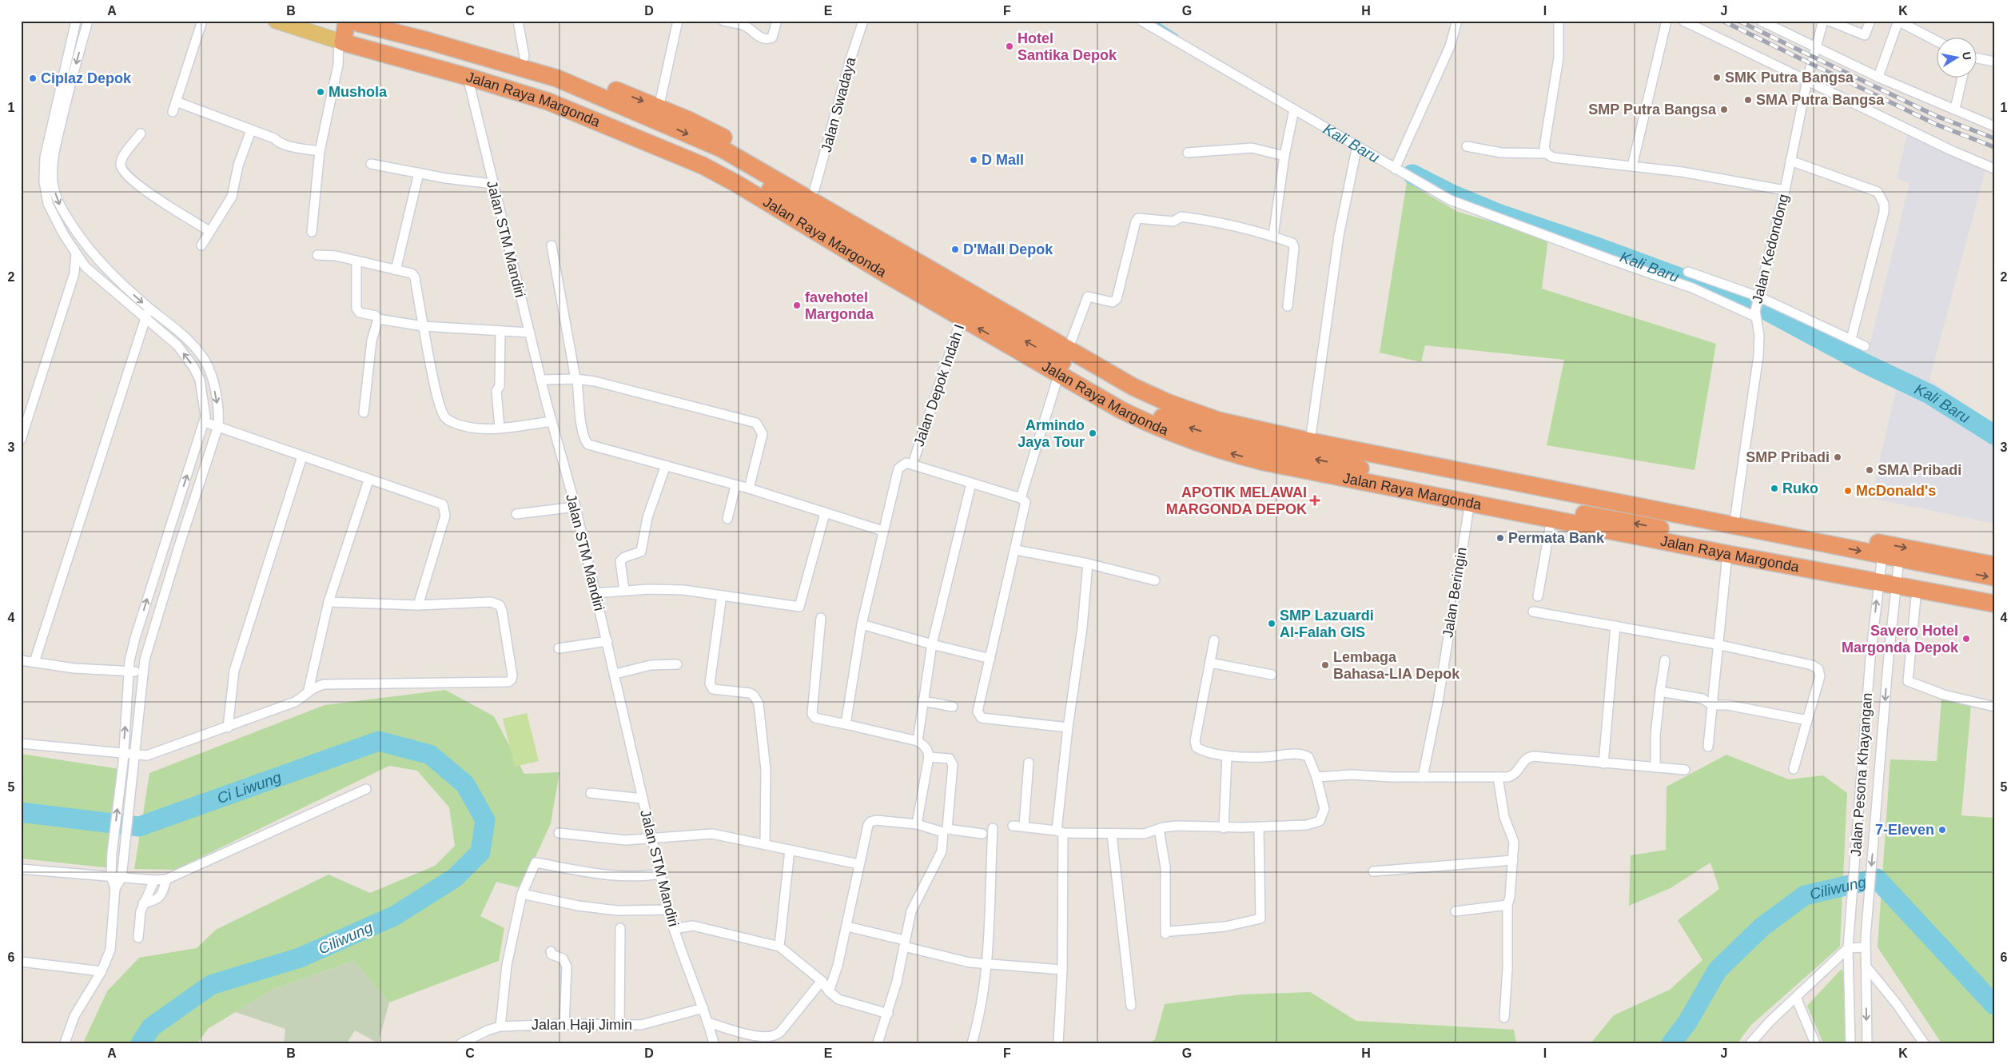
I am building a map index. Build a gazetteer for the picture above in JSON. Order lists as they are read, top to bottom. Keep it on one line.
{"streets":{"highway":["Jalan Raya Margonda"],"street":["Jalan Swadaya","Jalan STM Mandiri","Jalan Kedondong","Jalan Depok Indah I","Jalan Beringin","Jalan Pesona Khayangan","Jalan Haji Jimin"]},"crossings":[["Jalan Raya Margonda","Jalan Swadaya"],["Jalan Raya Margonda","Jalan STM Mandiri"],["Jalan Raya Margonda","Jalan Kedondong"],["Jalan Raya Margonda","Jalan Depok Indah I"],["Jalan Raya Margonda","Jalan Beringin"],["Jalan Raya Margonda","Jalan Pesona Khayangan"],["Jalan STM Mandiri","Jalan Haji Jimin"]],"water":["Kali Baru","Ci Liwung","Ciliwung"],"places":{"other":["Hotel Santika Depok","SMK Putra Bangsa","Ciplaz Depok","Mushola","SMA Putra Bangsa","SMP Putra Bangsa","D Mall","D'Mall Depok","favehotel Margonda","Armindo Jaya Tour","SMP Pribadi","SMA Pribadi","Ruko","McDonald's","Permata Bank","SMP Lazuardi Al-Falah GIS","Savero Hotel Margonda Depok","Lembaga Bahasa-LIA Depok","7-Eleven"],"health":["APOTIK MELAWAI MARGONDA DEPOK"]},"north":"right","grid":{"columns":["A","B","C","D","E","F","G","H","I","J","K"],"rows":["1","2","3","4","5","6"]}}
